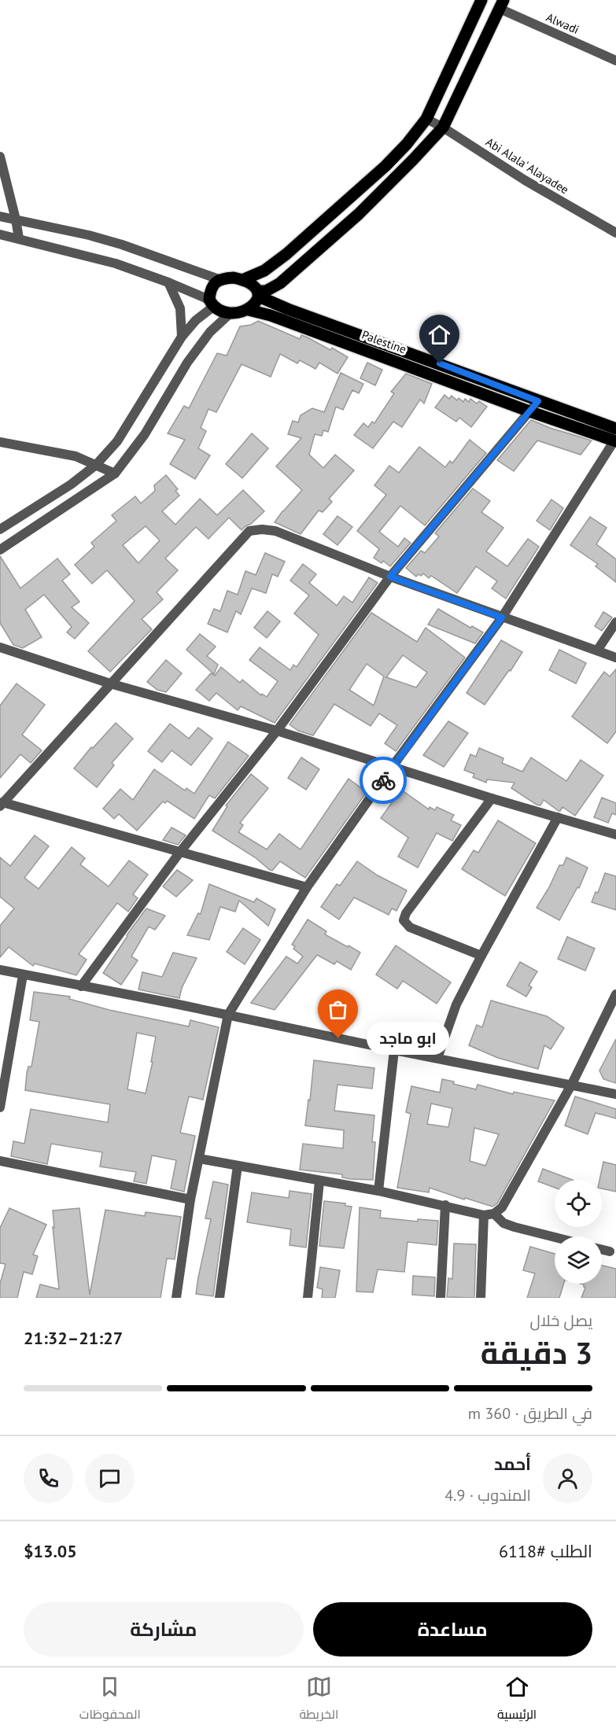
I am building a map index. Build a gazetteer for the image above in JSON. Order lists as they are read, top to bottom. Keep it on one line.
{"streets":{"main road":["Palestine"],"street":["Alwadi","Abi Alala' Alayadee"]},"places":["ابو ماجد"],"page":{"bubble":"ابو ماجد","heading":["3 دقيقة","يصل خلال","21:27–21:32"],"panel":["أحمد","المندوب · 4.9","الطلب #6118","$13.05"],"bar":"في الطريق · 360 m","buttons":["مساعدة","مشاركة"],"tabs":["الرئيسية","الخريطة","المحفوظات"]}}
